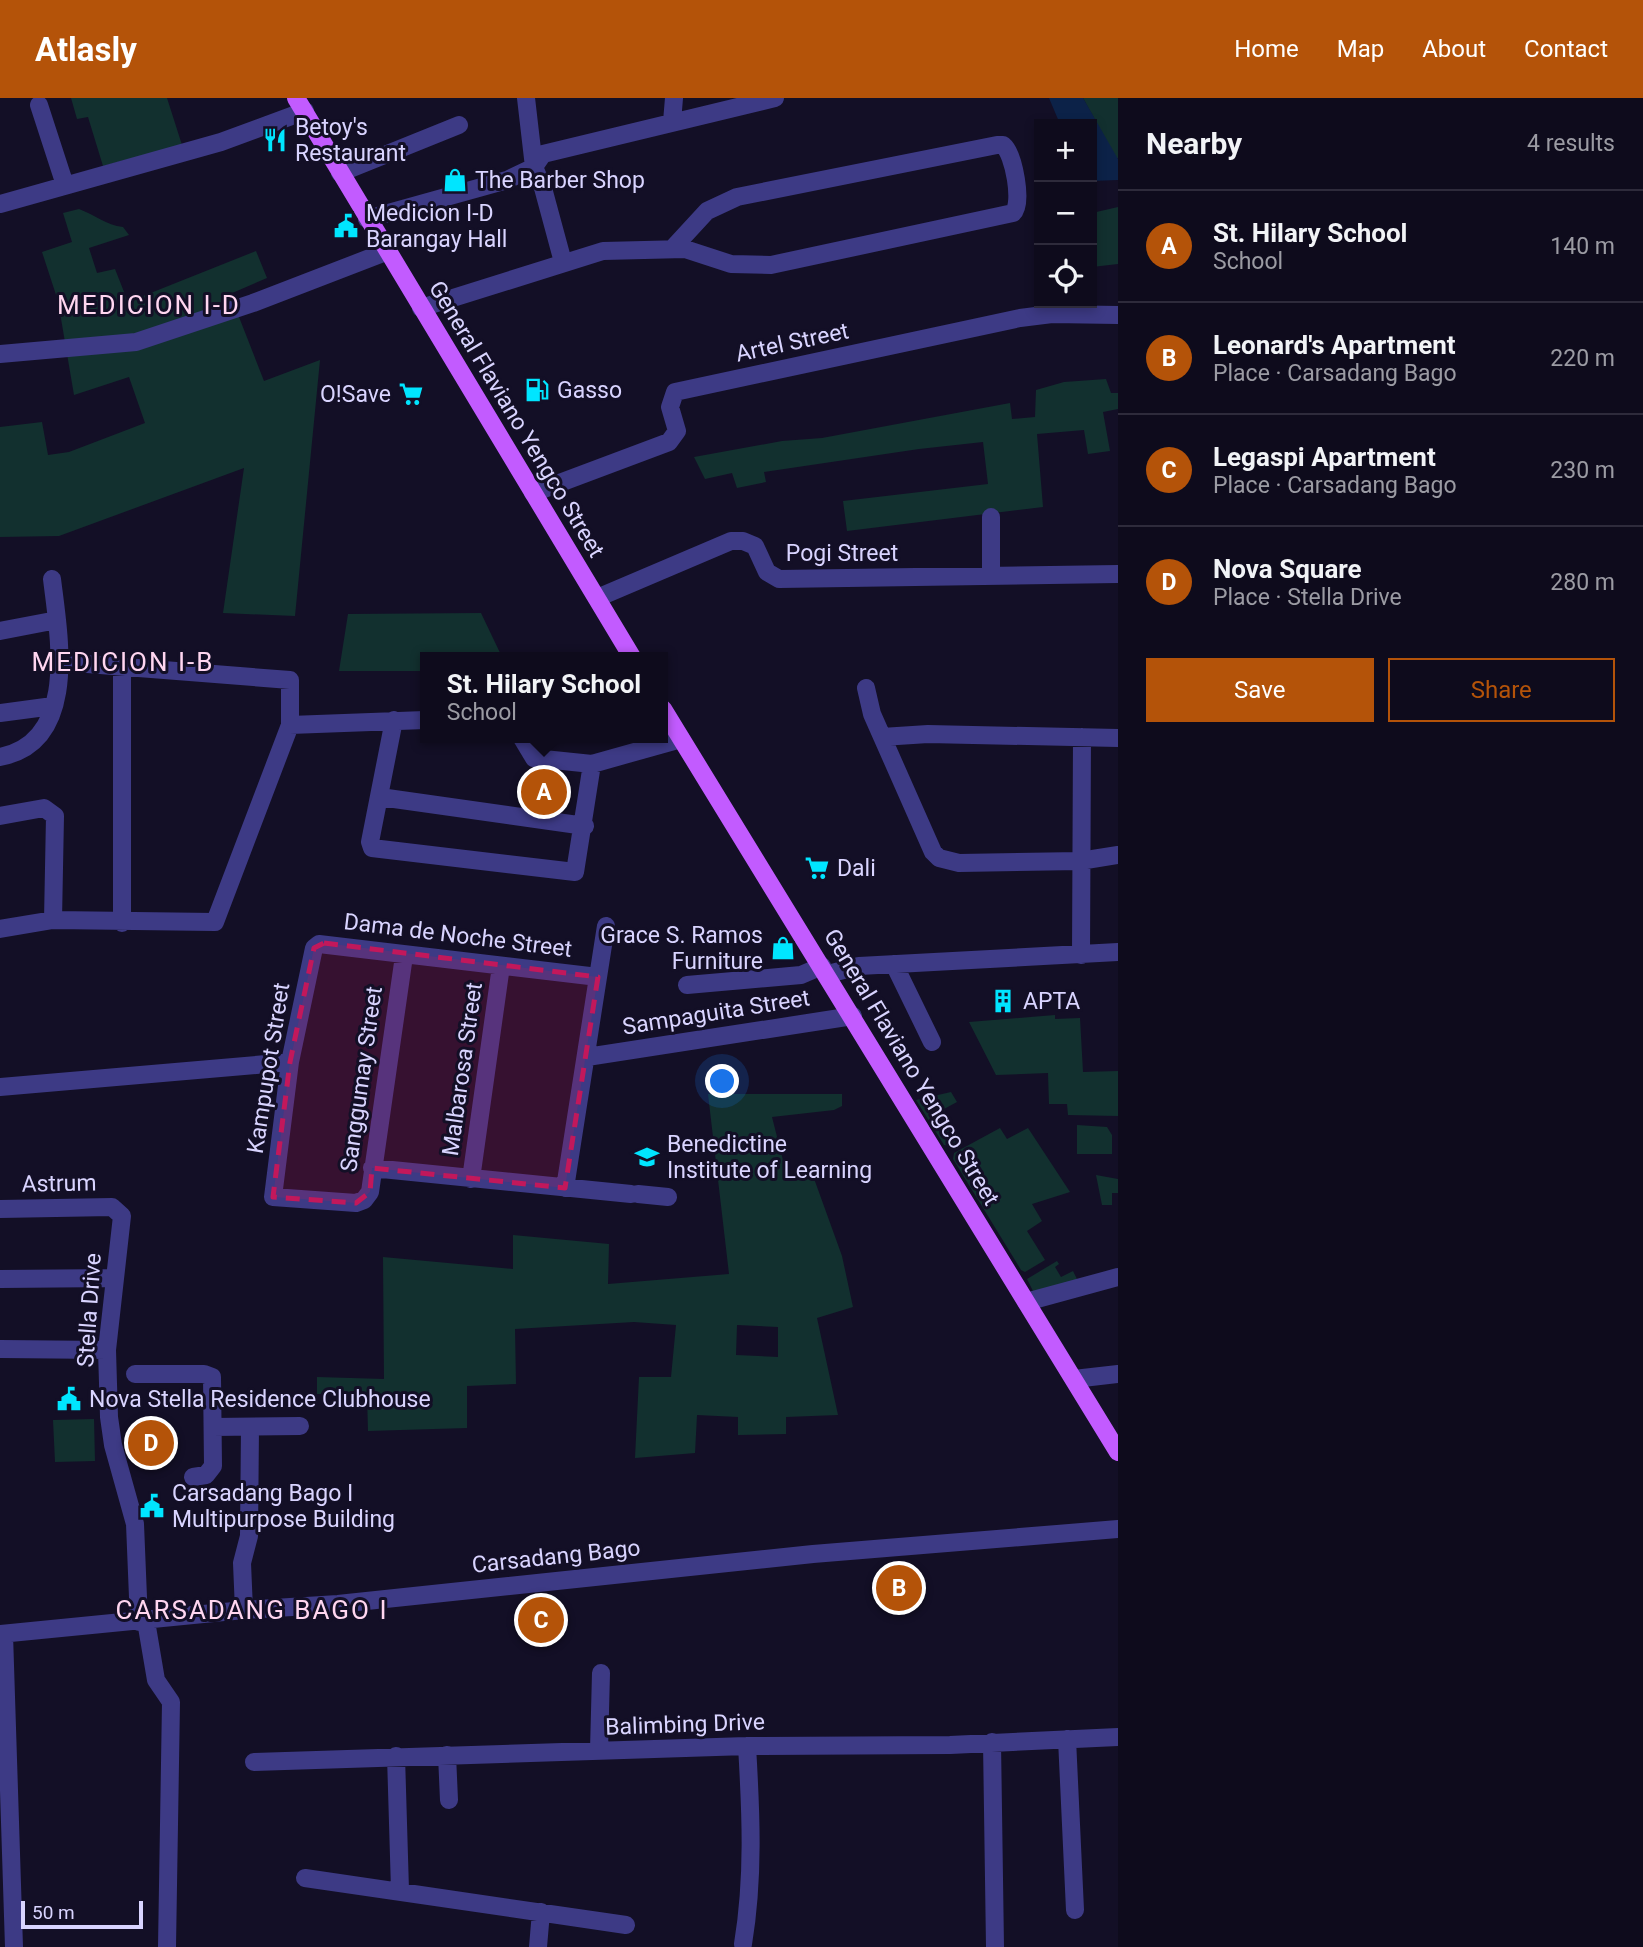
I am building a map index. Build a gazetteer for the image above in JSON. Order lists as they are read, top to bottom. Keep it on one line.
{"streets":{"main road":["General Flaviano Yengco Street"],"street":["Artel Street","Pogi Street","Dama de Noche Street","Sampaguita Street","Kampupot Street","Malbarosa Street","Sanggumay Street","Astrum","Stella Drive","Carsadang Bago","Balimbing Drive"]},"crossings":[["Artel Street","General Flaviano Yengco Street"],["General Flaviano Yengco Street","Pogi Street"],["General Flaviano Yengco Street","Sampaguita Street"],["Dama de Noche Street","Kampupot Street"],["Dama de Noche Street","Malbarosa Street"],["Dama de Noche Street","Sanggumay Street"],["Kampupot Street","Sanggumay Street"],["Astrum","Stella Drive"],["Stella Drive","Carsadang Bago"]],"districts":["MEDICION I-D","MEDICION I-B","CARSADANG BAGO I"],"places":{"restaurant":["Betoy's Restaurant"],"shop":["The Barber Shop","Grace S. Ramos Furniture"],"public building":["Medicion I-D Barangay Hall","Nova Stella Residence Clubhouse","Carsadang Bago I Multipurpose Building"],"fuel station":["Gasso"],"supermarket":["O!Save","Dali"],"building":["APTA"],"school or university":["Benedictine Institute of Learning"]},"scale_bar":"50 m","page":{"header":"Atlasly","nav":["Home","Map","About","Contact"],"heading":["Nearby","4 results"],"map_buttons":["+","−"],"list":[{"mark":"A","name":"St. Hilary School","note":"School","value":"140 m"},{"mark":"B","name":"Leonard's Apartment","note":"Place · Carsadang Bago","value":"220 m"},{"mark":"C","name":"Legaspi Apartment","note":"Place · Carsadang Bago","value":"230 m"},{"mark":"D","name":"Nova Square","note":"Place · Stella Drive","value":"280 m"}],"buttons":["Save","Share"],"popup":["St. Hilary School","School"],"pins":["A","D","B","C"],"scale":"50 m"}}
